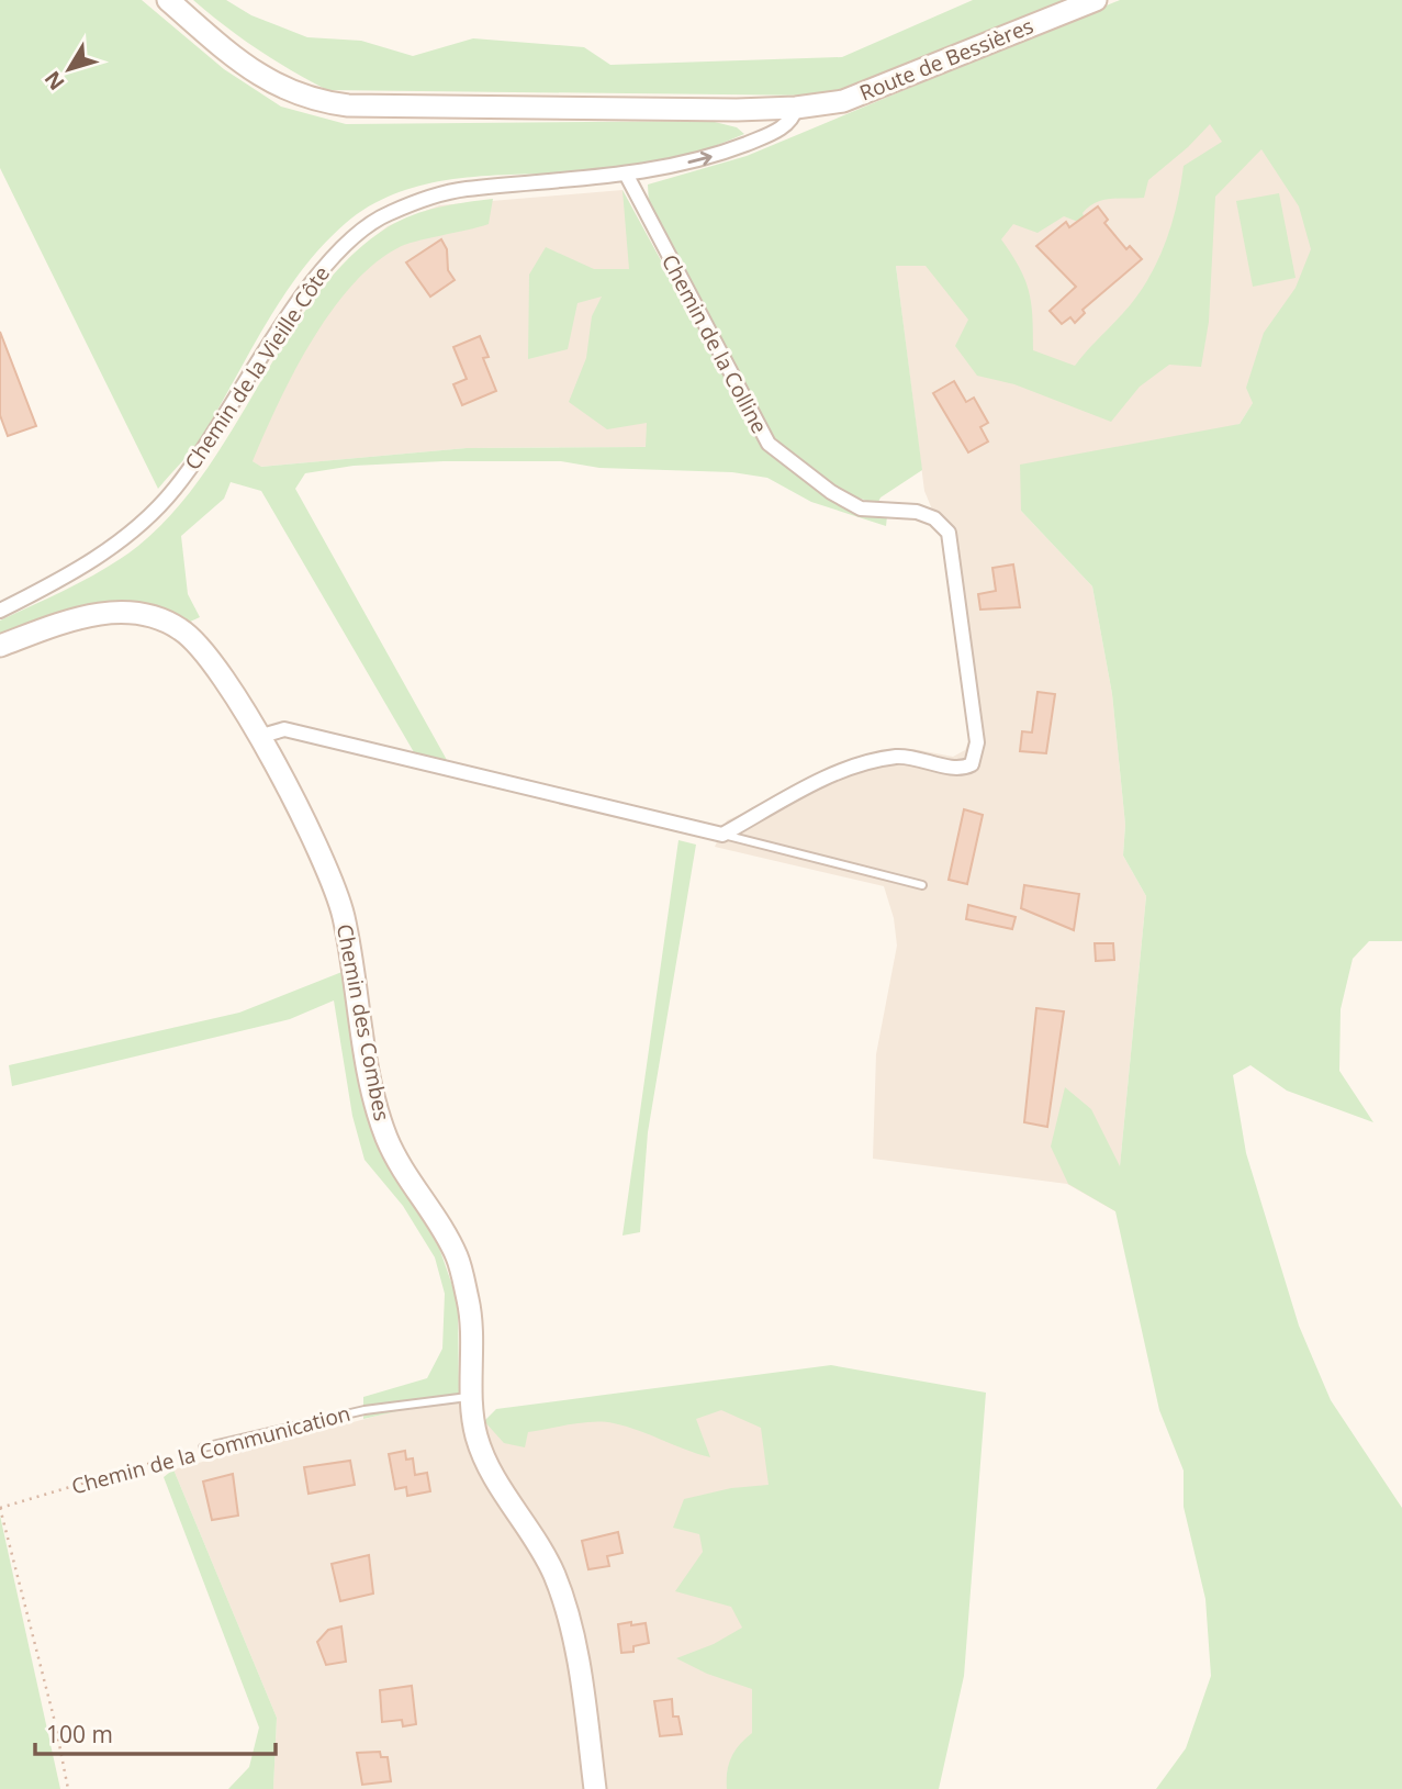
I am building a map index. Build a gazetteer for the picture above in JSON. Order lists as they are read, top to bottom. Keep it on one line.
{"streets":{"street":["Route de Bessières","Chemin de la Colline","Chemin de la Vieille Côte","Chemin des Combes"],"lane":["Chemin de la Communication"]},"crossings":[["Route de Bessières","Chemin de la Vieille Côte"],["Chemin de la Colline","Chemin de la Vieille Côte"],["Chemin des Combes","Chemin de la Communication"]],"scale_bar":"100 m","north":"bottom left"}
